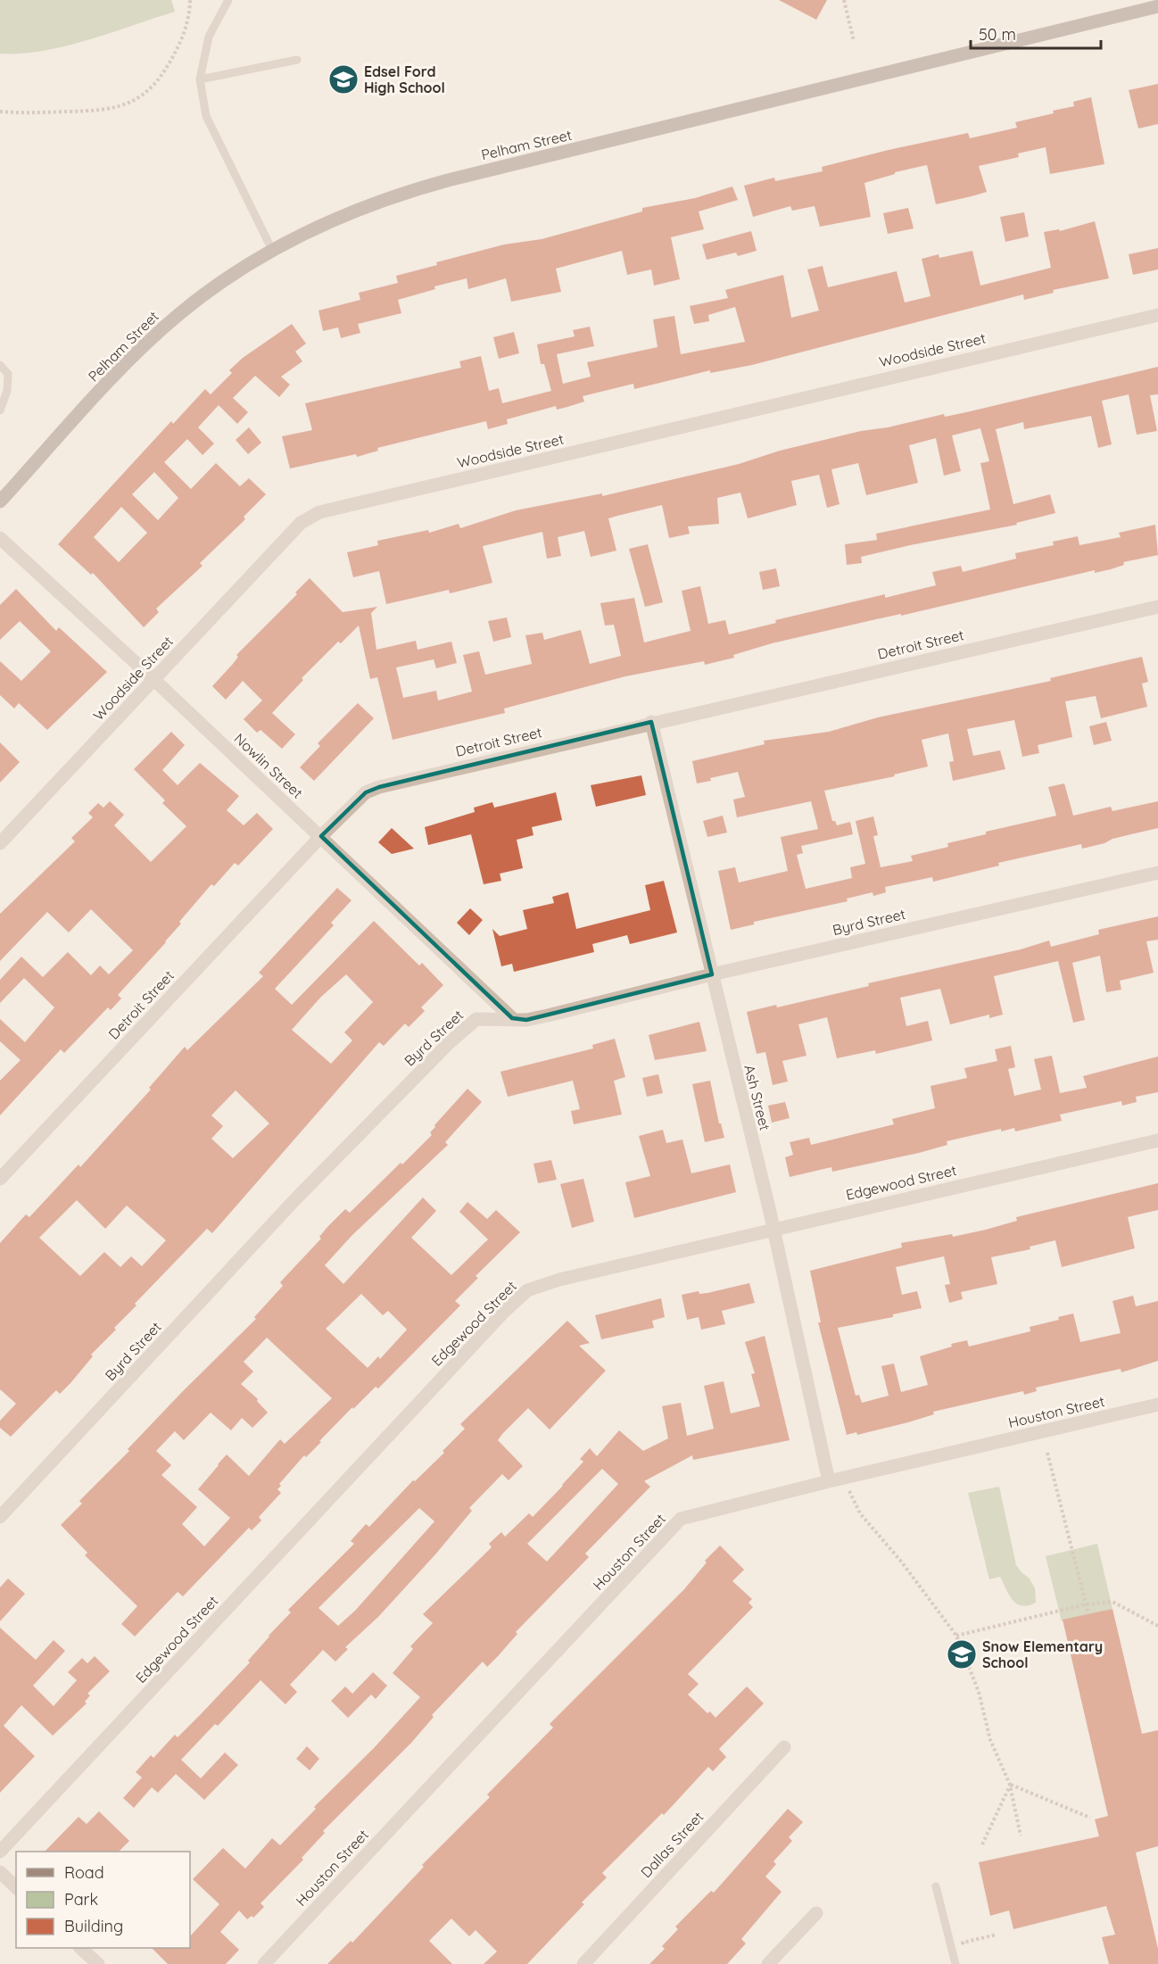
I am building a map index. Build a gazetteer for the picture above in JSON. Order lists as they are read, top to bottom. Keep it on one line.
{"streets":{"street":["Pelham Street","Woodside Street","Detroit Street","Nowlin Street","Byrd Street","Ash Street","Edgewood Street","Houston Street","Dallas Street"]},"crossings":[["Woodside Street","Nowlin Street"],["Detroit Street","Nowlin Street"],["Detroit Street","Ash Street"],["Nowlin Street","Byrd Street"],["Byrd Street","Ash Street"],["Ash Street","Edgewood Street"],["Ash Street","Houston Street"]],"places":{"school or university":["Edsel Ford High School","Snow Elementary School"]},"legend":["Road","Park","Building"],"scale_bar":"50 m"}
